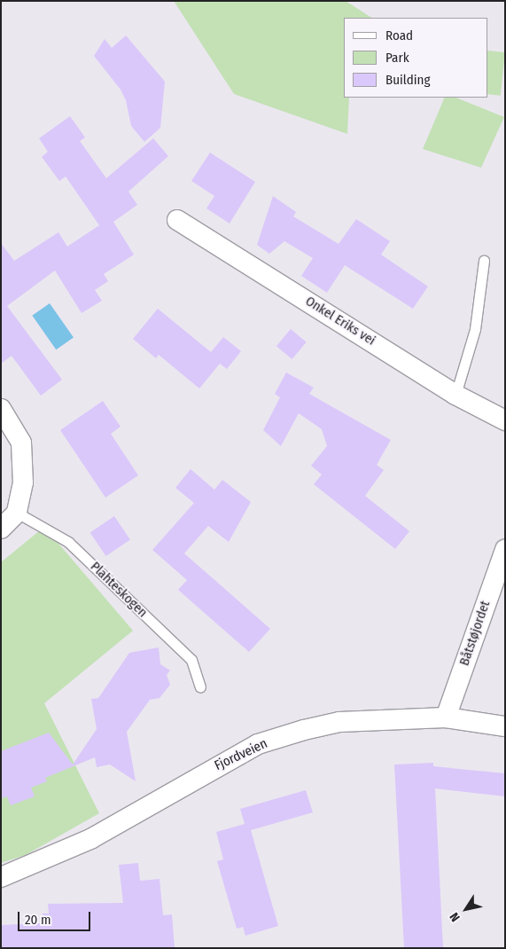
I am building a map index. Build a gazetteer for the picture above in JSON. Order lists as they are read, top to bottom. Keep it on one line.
{"streets":{"street":["Onkel Eriks vei","Båtstøjordet","Fjordveien"],"lane":["Plahteskogen"]},"crossings":[["Båtstøjordet","Fjordveien"]],"legend":["Road","Park","Building"],"scale_bar":"20 m","north":"bottom left"}
